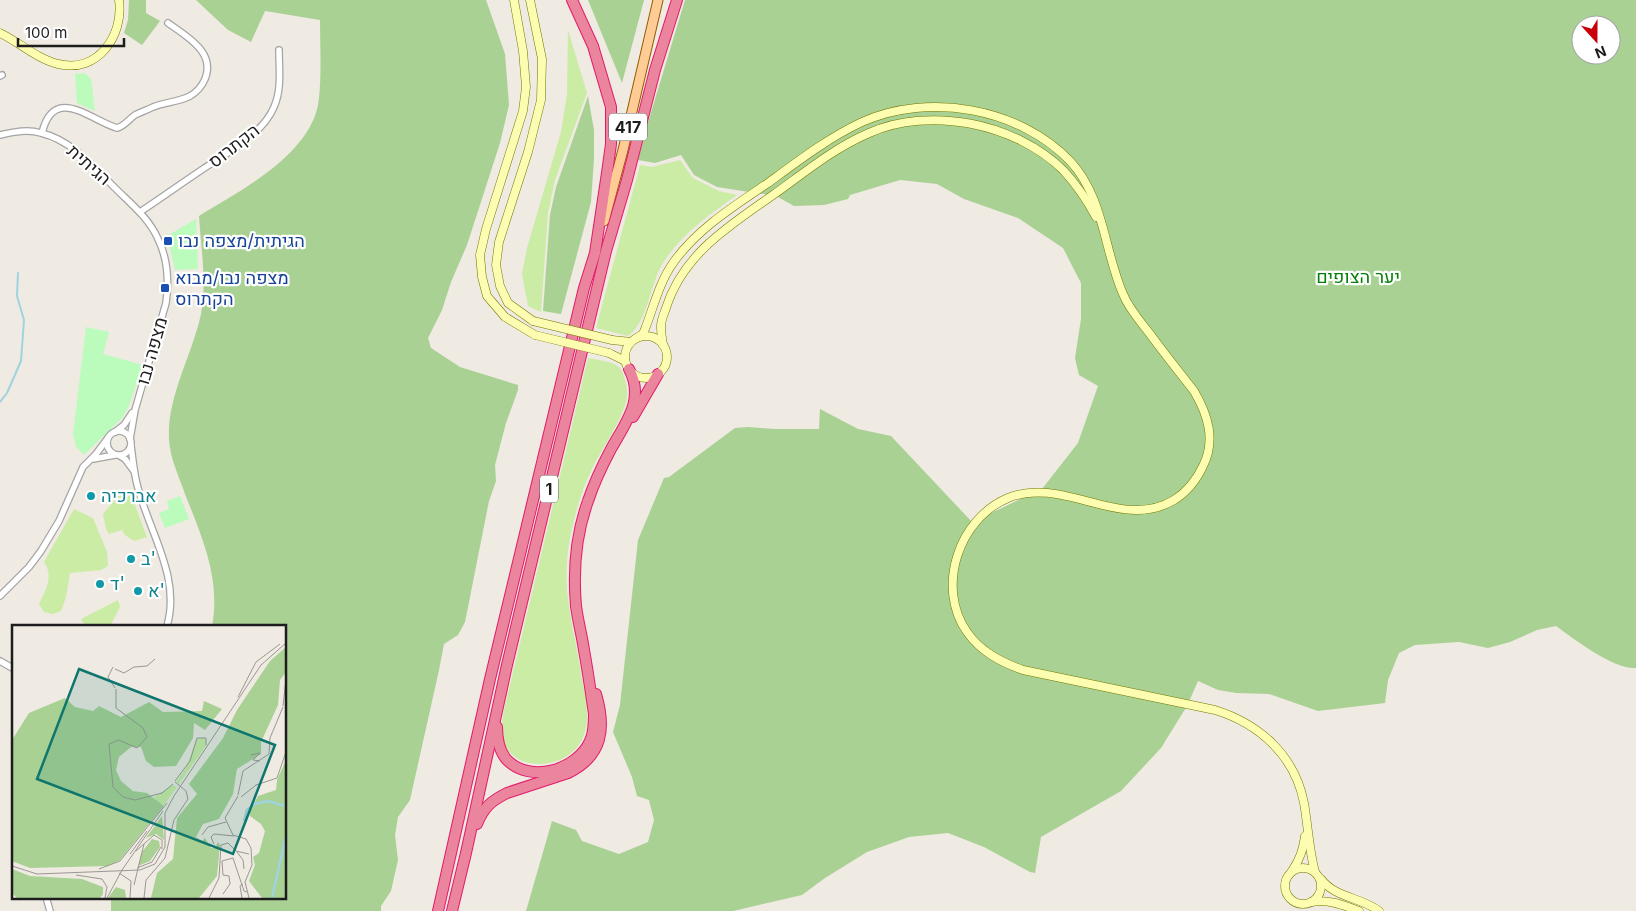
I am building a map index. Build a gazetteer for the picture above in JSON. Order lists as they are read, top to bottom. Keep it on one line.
{"streets":{"highway":["1"],"main road":["417"],"street":["הקתרוס","הגיתית","מצפה נבו"]},"crossings":[["417","1"],["הקתרוס","הגיתית"],["הקתרוס","מצפה נבו"],["הגיתית","מצפה נבו"]],"parks":["יער הצופים"],"places":{"transit":["הגיתית/מצפה נבו","מצפה נבו/מבוא הקתרוס"],"other":["אברכיה","ב'","ד'","א'"]},"scale_bar":"100 m","north":"bottom"}
